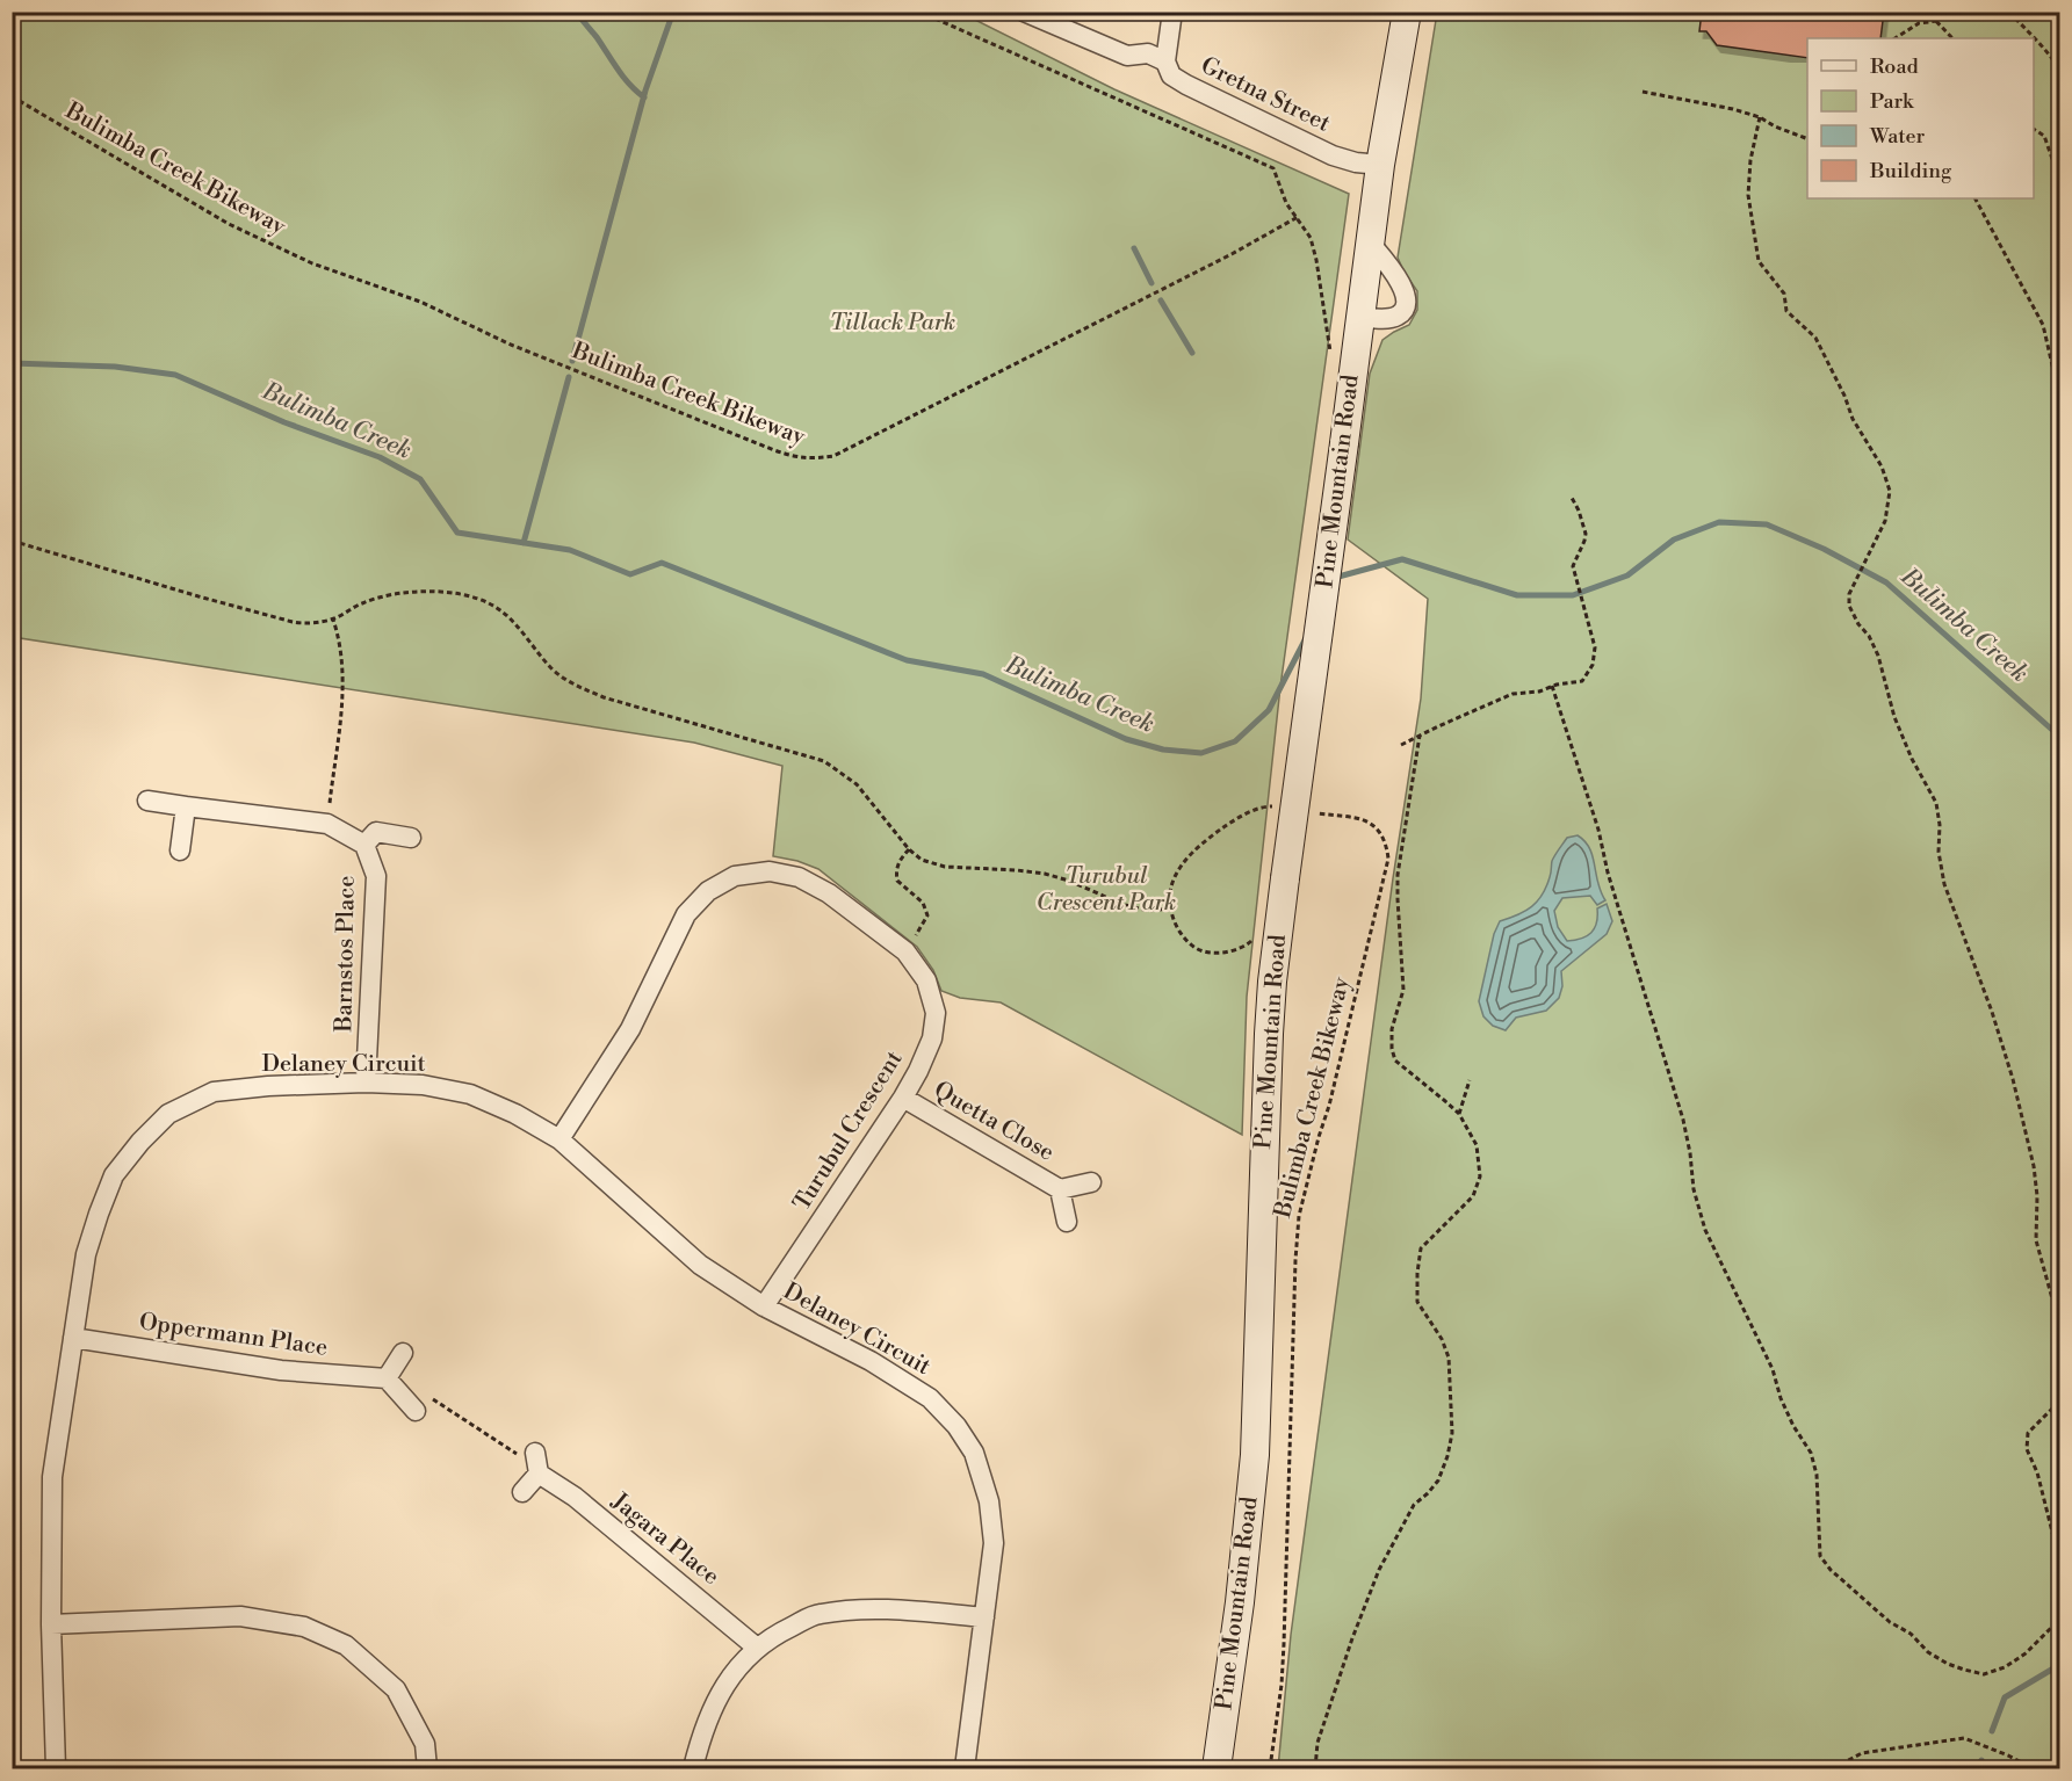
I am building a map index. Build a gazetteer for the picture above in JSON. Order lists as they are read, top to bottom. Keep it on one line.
{"streets":{"main road":["Pine Mountain Road"],"street":["Gretna Street","Barnstos Place","Delaney Circuit","Quetta Close","Turubul Crescent","Oppermann Place","Jagara Place"],"path":["Bulimba Creek Bikeway"]},"crossings":[["Gretna Street","Pine Mountain Road"],["Barnstos Place","Delaney Circuit"],["Delaney Circuit","Turubul Crescent"],["Delaney Circuit","Oppermann Place"],["Quetta Close","Turubul Crescent"]],"water":["Bulimba Creek"],"parks":["Tillack Park","Turubul Crescent Park"],"legend":["Road","Park","Water","Building"]}
